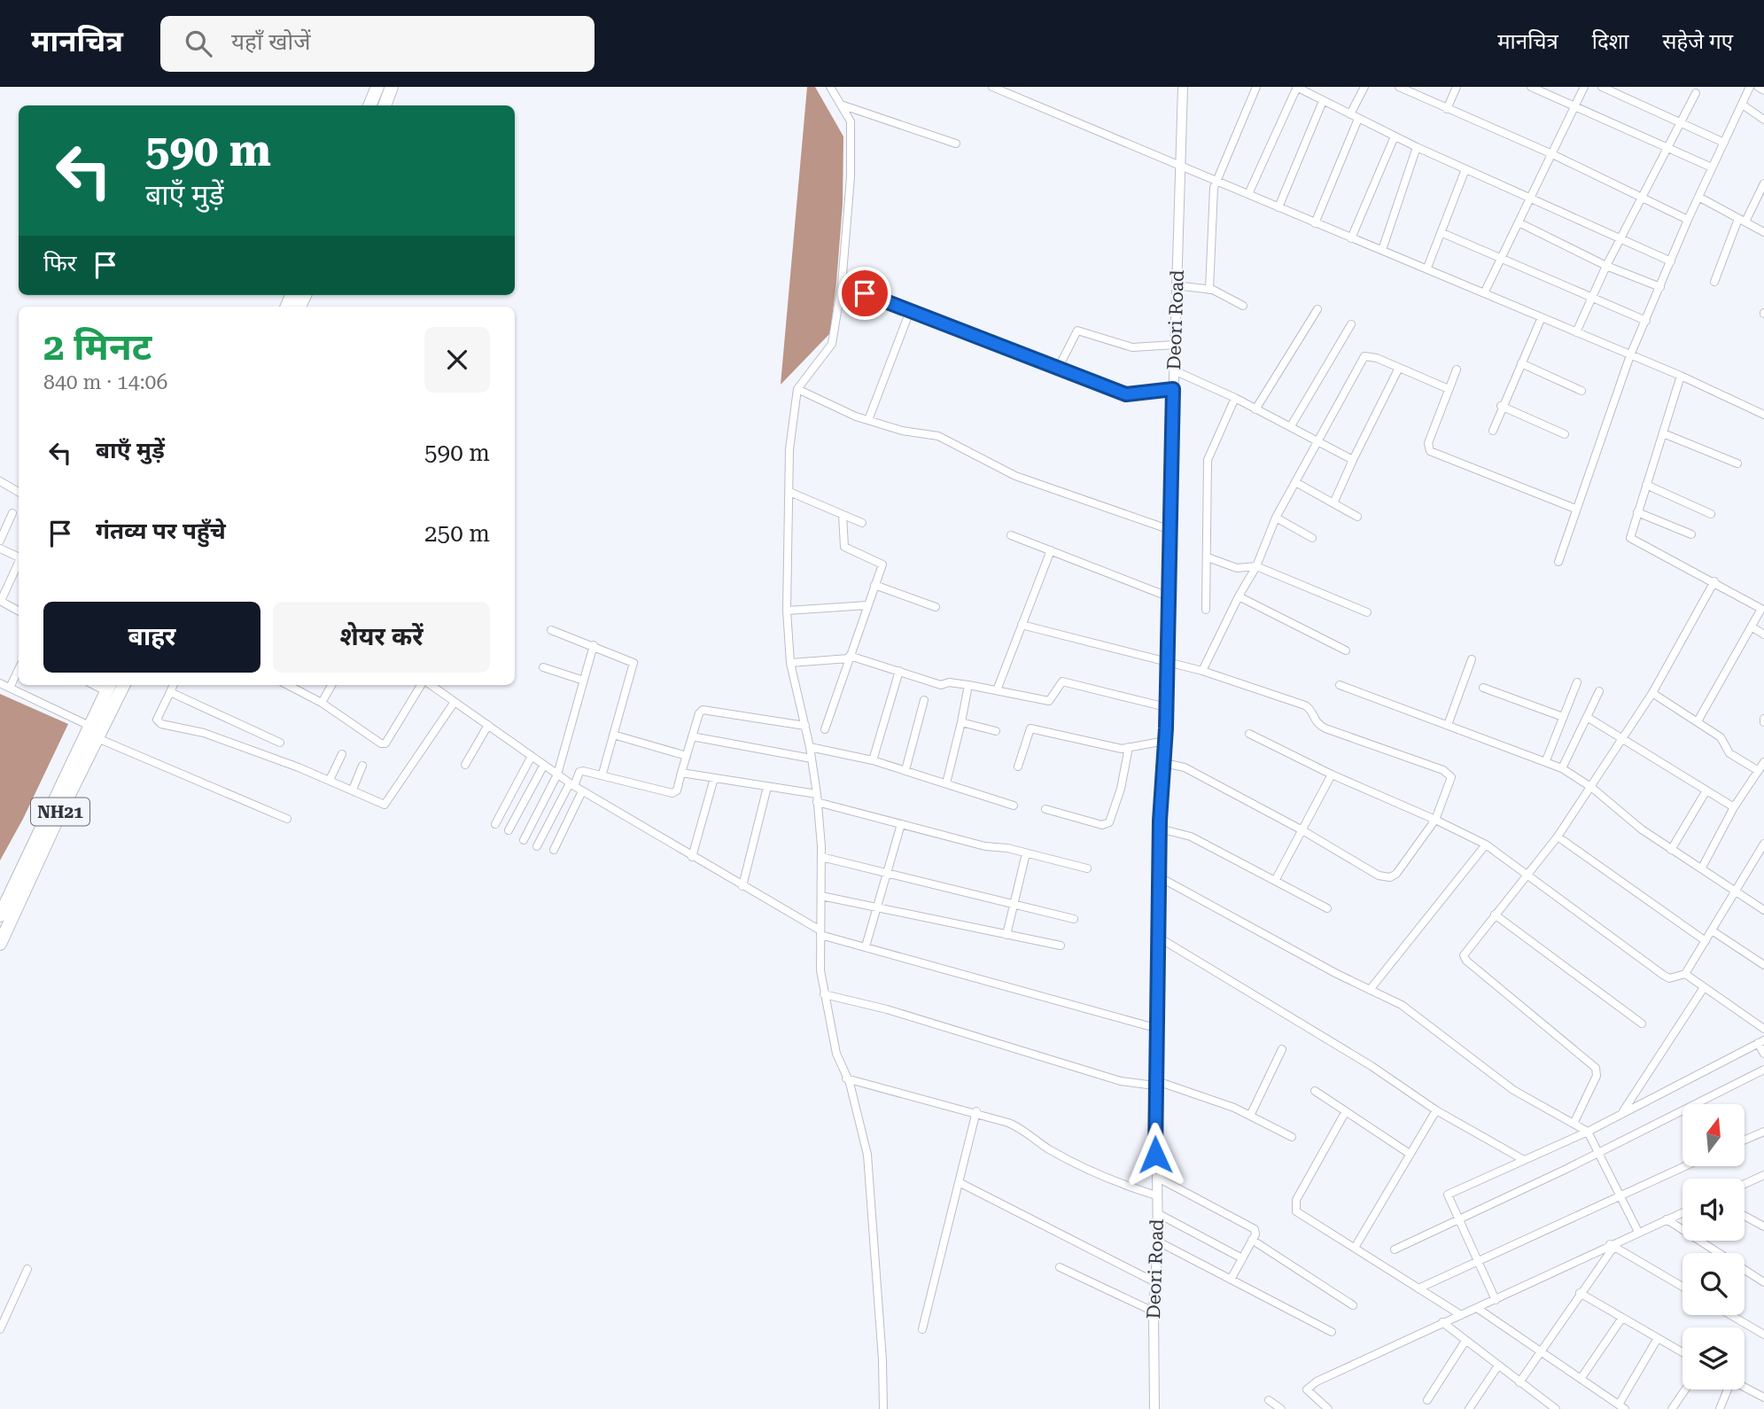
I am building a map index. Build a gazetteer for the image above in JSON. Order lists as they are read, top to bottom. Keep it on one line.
{"streets":{"highway":["NH21"],"street":["Deori Road"]},"north":"top","page":{"header":"मानचित्र","search":"यहाँ खोजें","nav":["मानचित्र","दिशा","सहेजे गए"],"turn":["590 m","बाएँ मुड़ें"],"then":"फिर","heading":["2 मिनट","840 m · 14:06"],"list":[{"name":"बाएँ मुड़ें","value":"590 m"},{"name":"गंतव्य पर पहुँचे","value":"250 m"}],"buttons":["बाहर","शेयर करें"]}}
